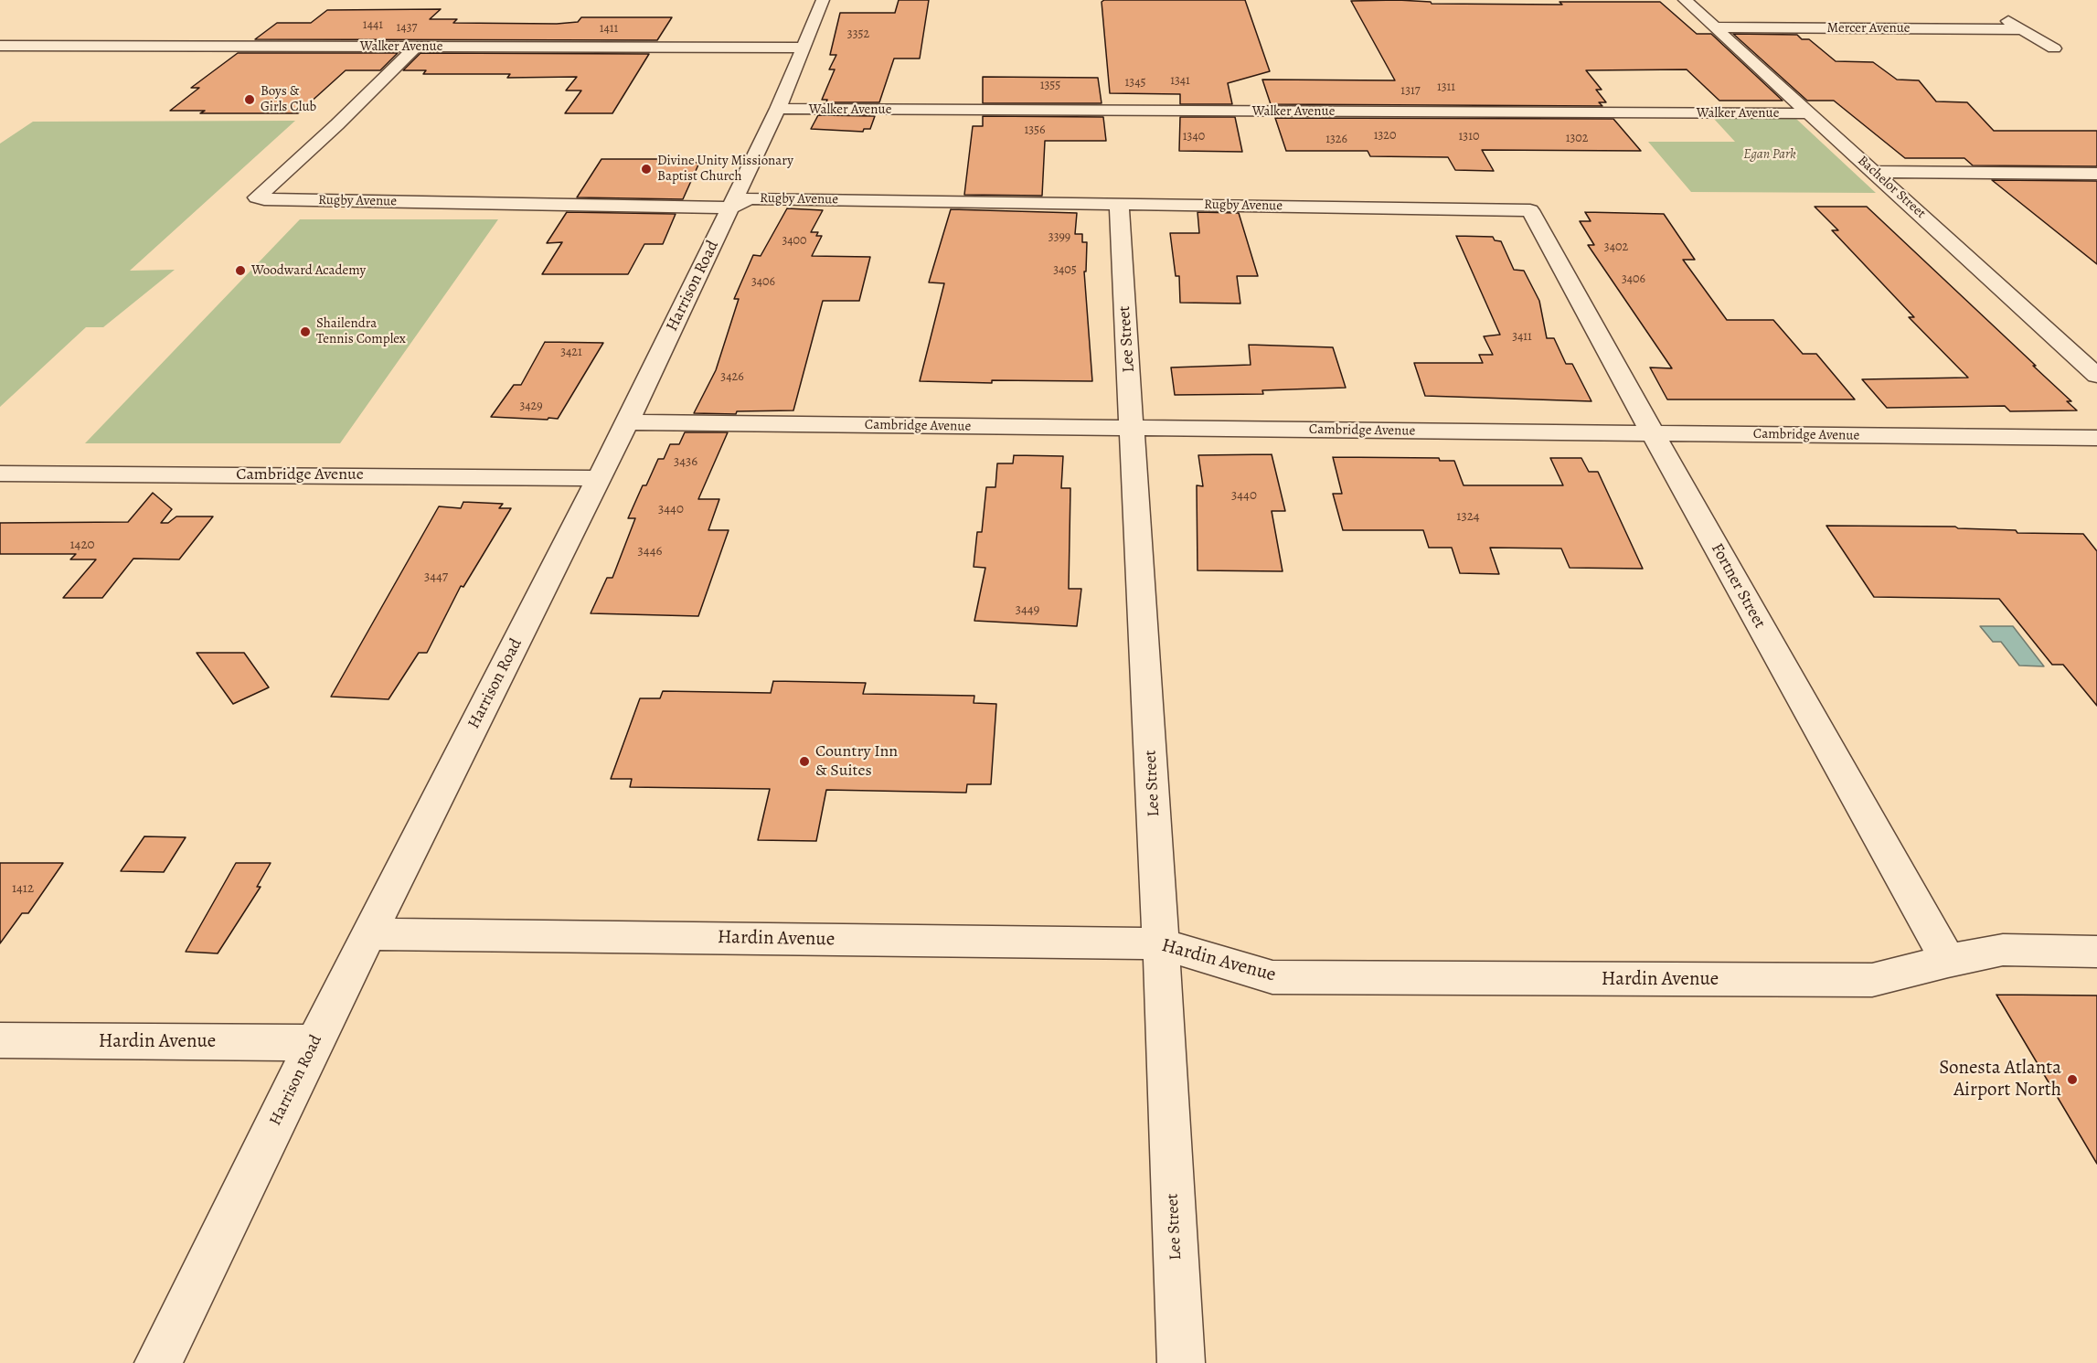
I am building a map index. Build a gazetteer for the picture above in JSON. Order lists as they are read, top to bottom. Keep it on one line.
{"streets":{"street":["Mercer Avenue","Walker Avenue","Bachelor Street","Rugby Avenue","Harrison Road","Lee Street","Cambridge Avenue","Fortner Street","Hardin Avenue"]},"crossings":[["Mercer Avenue","Bachelor Street"],["Walker Avenue","Bachelor Street"],["Walker Avenue","Rugby Avenue"],["Walker Avenue","Harrison Road"],["Rugby Avenue","Harrison Road"],["Rugby Avenue","Lee Street"],["Rugby Avenue","Fortner Street"],["Harrison Road","Cambridge Avenue"],["Harrison Road","Hardin Avenue"],["Lee Street","Cambridge Avenue"],["Lee Street","Hardin Avenue"],["Cambridge Avenue","Fortner Street"],["Fortner Street","Hardin Avenue"]],"parks":["Egan Park"],"places":["Boys & Girls Club","Divine Unity Missionary Baptist Church","Woodward Academy","Shailendra Tennis Complex","Country Inn & Suites","Sonesta Atlanta Airport North"],"house_numbers":["1441","1437","1411","3352","1341","1345","1355","1311","1317","1356","1320","1340","1310","1302","1326","3399","3400","3402","3405","3406","3406","3411","3421","3426","3429","3436","3440","3440","1324","1420","3446","3447","3449","1412"]}
